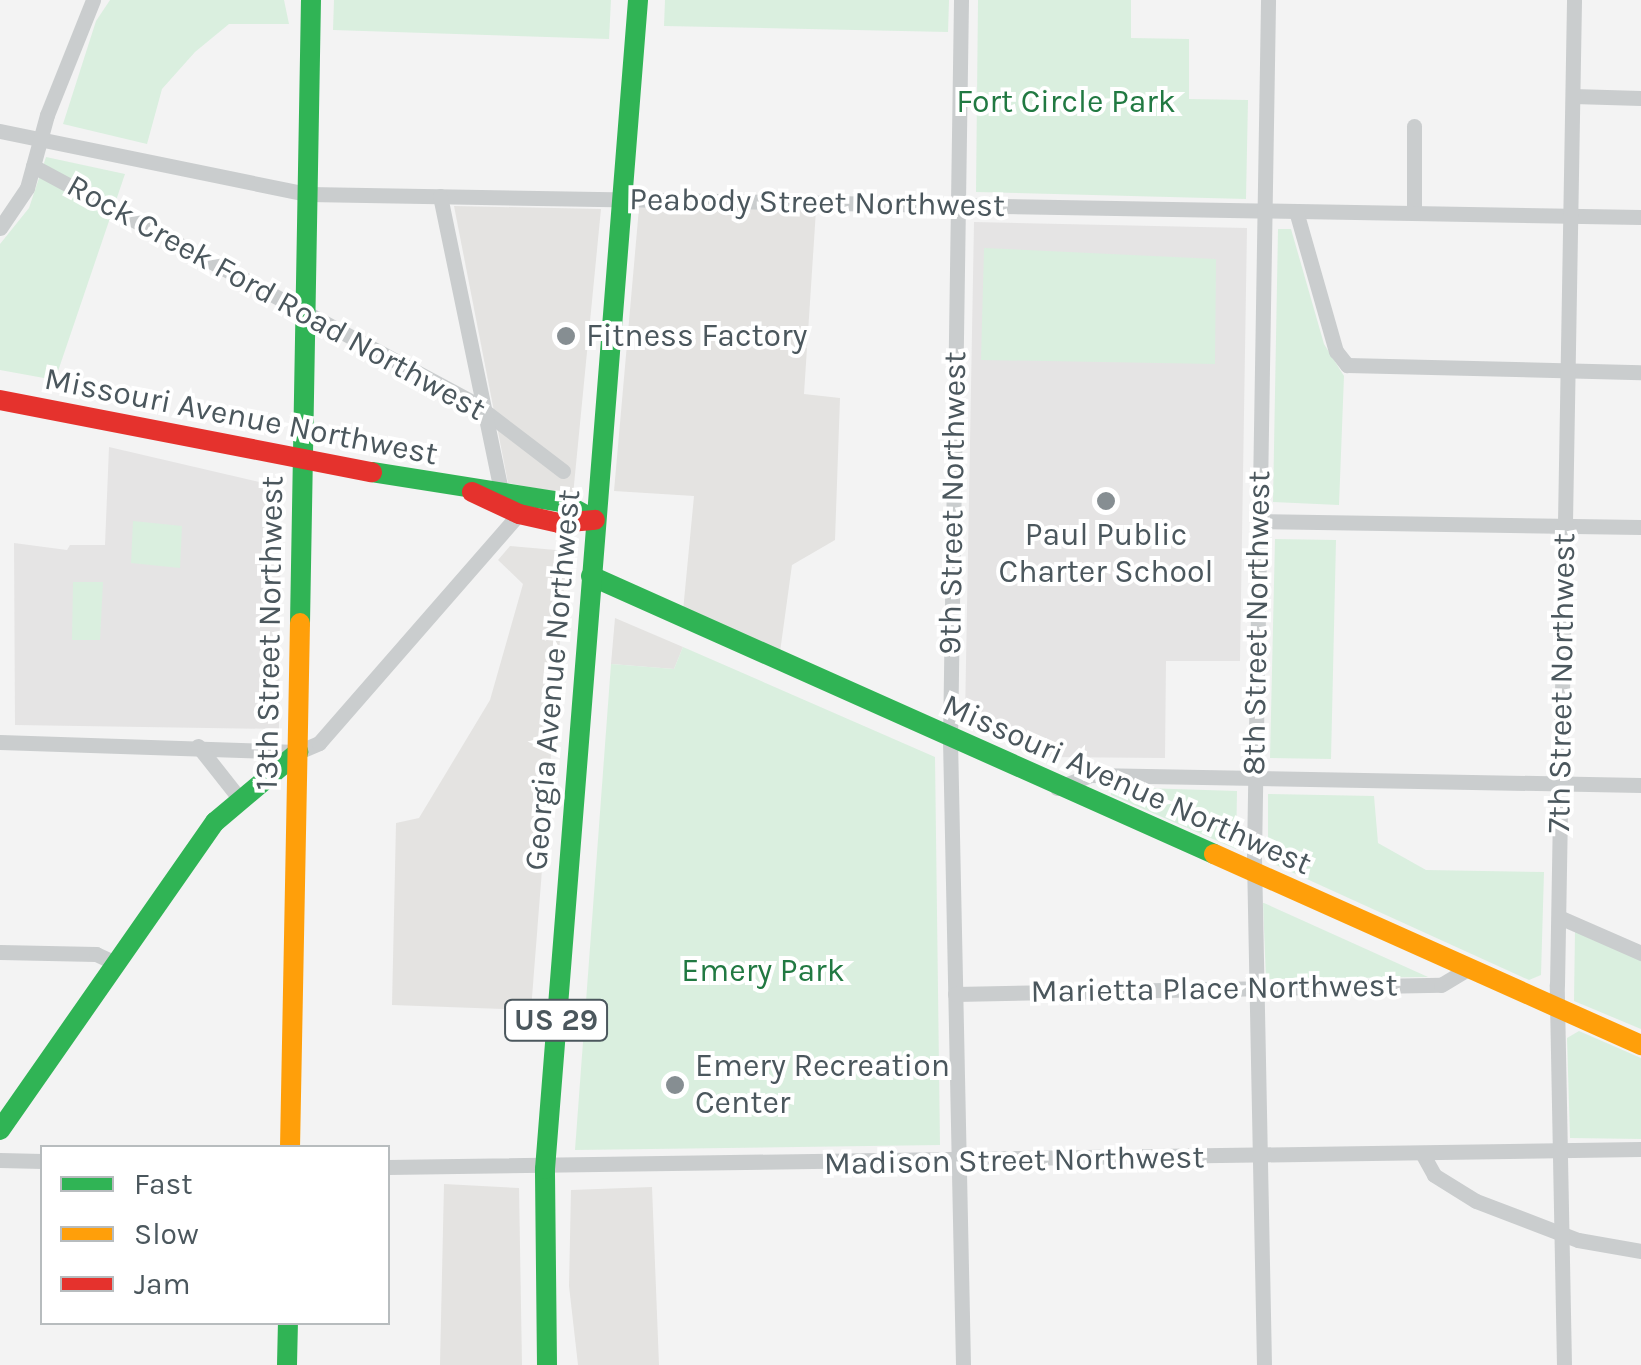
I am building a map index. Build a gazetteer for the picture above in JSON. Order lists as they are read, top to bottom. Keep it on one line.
{"streets":{"main road":["Missouri Avenue Northwest","13th Street Northwest","Georgia Avenue Northwest","US 29"],"street":["Peabody Street Northwest","Rock Creek Ford Road Northwest","9th Street Northwest","8th Street Northwest","7th Street Northwest","Marietta Place Northwest","Madison Street Northwest"]},"crossings":[["Peabody Street Northwest","9th Street Northwest"],["Peabody Street Northwest","8th Street Northwest"],["Peabody Street Northwest","13th Street Northwest"],["Peabody Street Northwest","Georgia Avenue Northwest"],["Peabody Street Northwest","7th Street Northwest"],["Rock Creek Ford Road Northwest","13th Street Northwest"],["Missouri Avenue Northwest","9th Street Northwest"],["Missouri Avenue Northwest","8th Street Northwest"],["Missouri Avenue Northwest","13th Street Northwest"],["Missouri Avenue Northwest","Georgia Avenue Northwest"],["Missouri Avenue Northwest","7th Street Northwest"],["Missouri Avenue Northwest","Marietta Place Northwest"],["9th Street Northwest","Marietta Place Northwest"],["9th Street Northwest","Madison Street Northwest"],["8th Street Northwest","Marietta Place Northwest"],["8th Street Northwest","Madison Street Northwest"],["Georgia Avenue Northwest","Madison Street Northwest"],["7th Street Northwest","Madison Street Northwest"]],"parks":["Fort Circle Park","Emery Park"],"places":["Fitness Factory","Paul Public Charter School","Emery Recreation Center"],"legend":["Fast","Slow","Jam"]}
